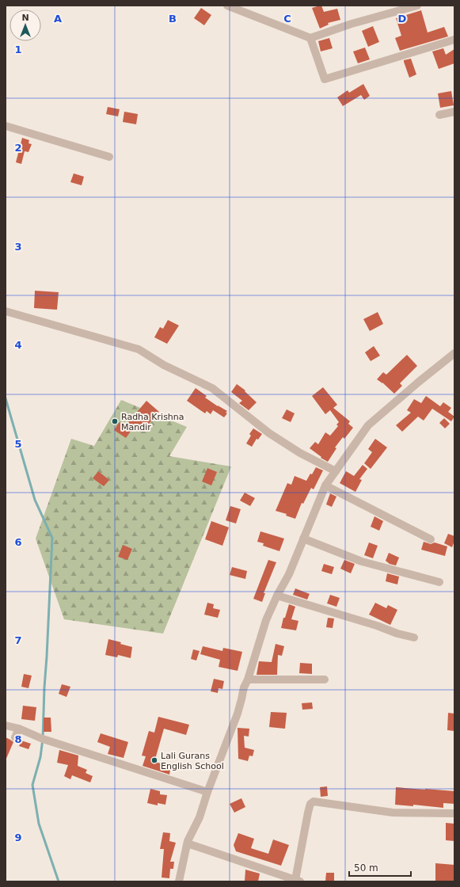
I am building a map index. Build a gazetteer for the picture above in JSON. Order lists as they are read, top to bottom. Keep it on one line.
{"places":["Radha Krishna Mandir","Lali Gurans English School"],"scale_bar":"50 m","north":"top","grid":{"columns":["A","B","C","D"],"rows":["1","2","3","4","5","6","7","8","9"]}}
